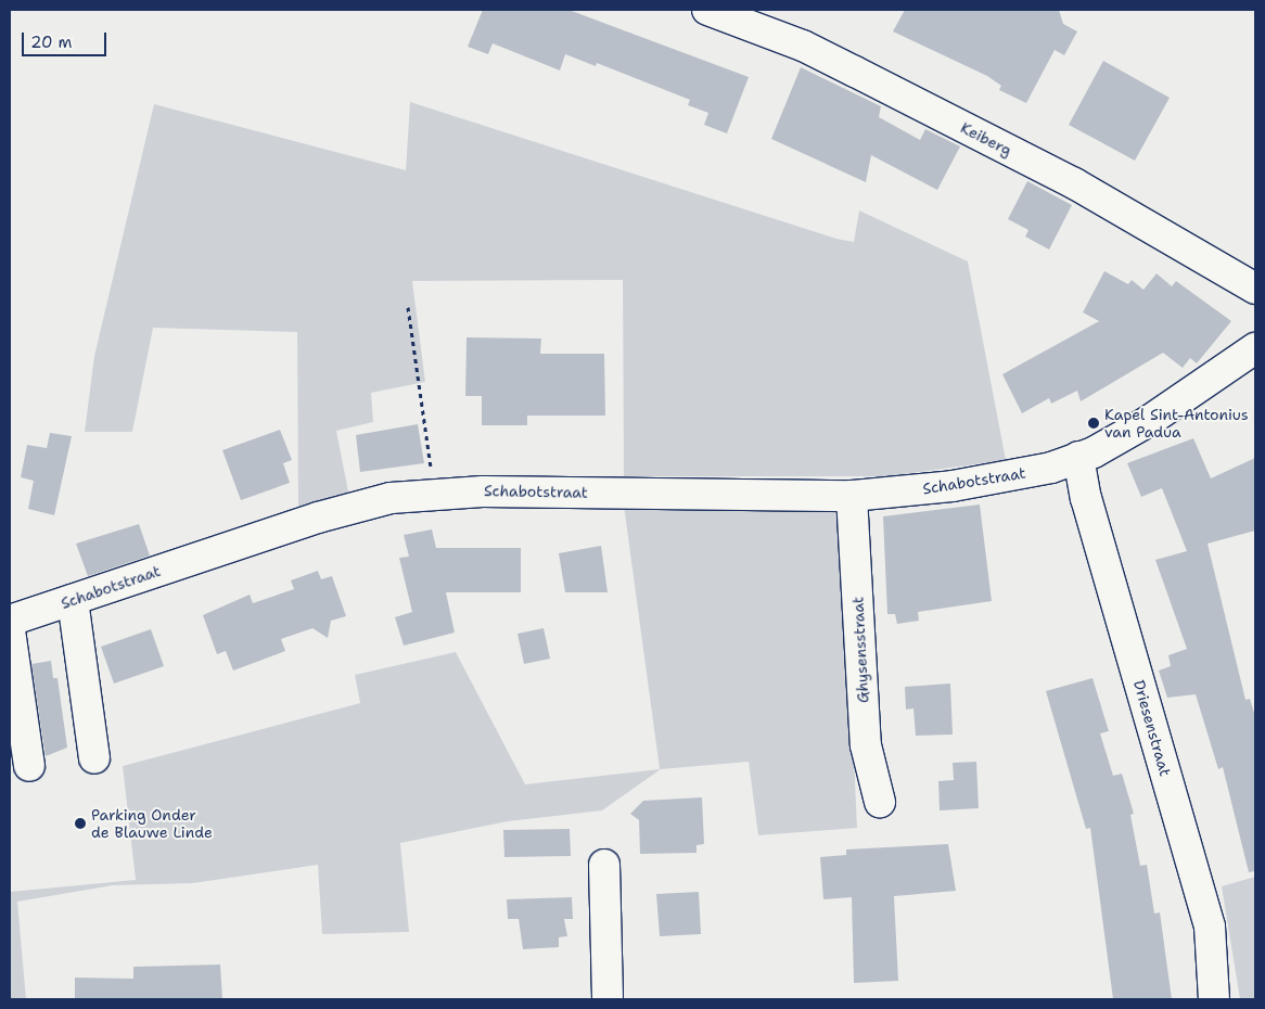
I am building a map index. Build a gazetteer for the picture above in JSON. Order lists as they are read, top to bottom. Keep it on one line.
{"streets":{"street":["Keiberg","Schabotstraat","Ghysensstraat","Driesenstraat"]},"crossings":[["Schabotstraat","Ghysensstraat"],["Schabotstraat","Driesenstraat"]],"places":["Kapel Sint-Antonius van Padua","Parking Onder de Blauwe Linde"],"scale_bar":"20 m"}
